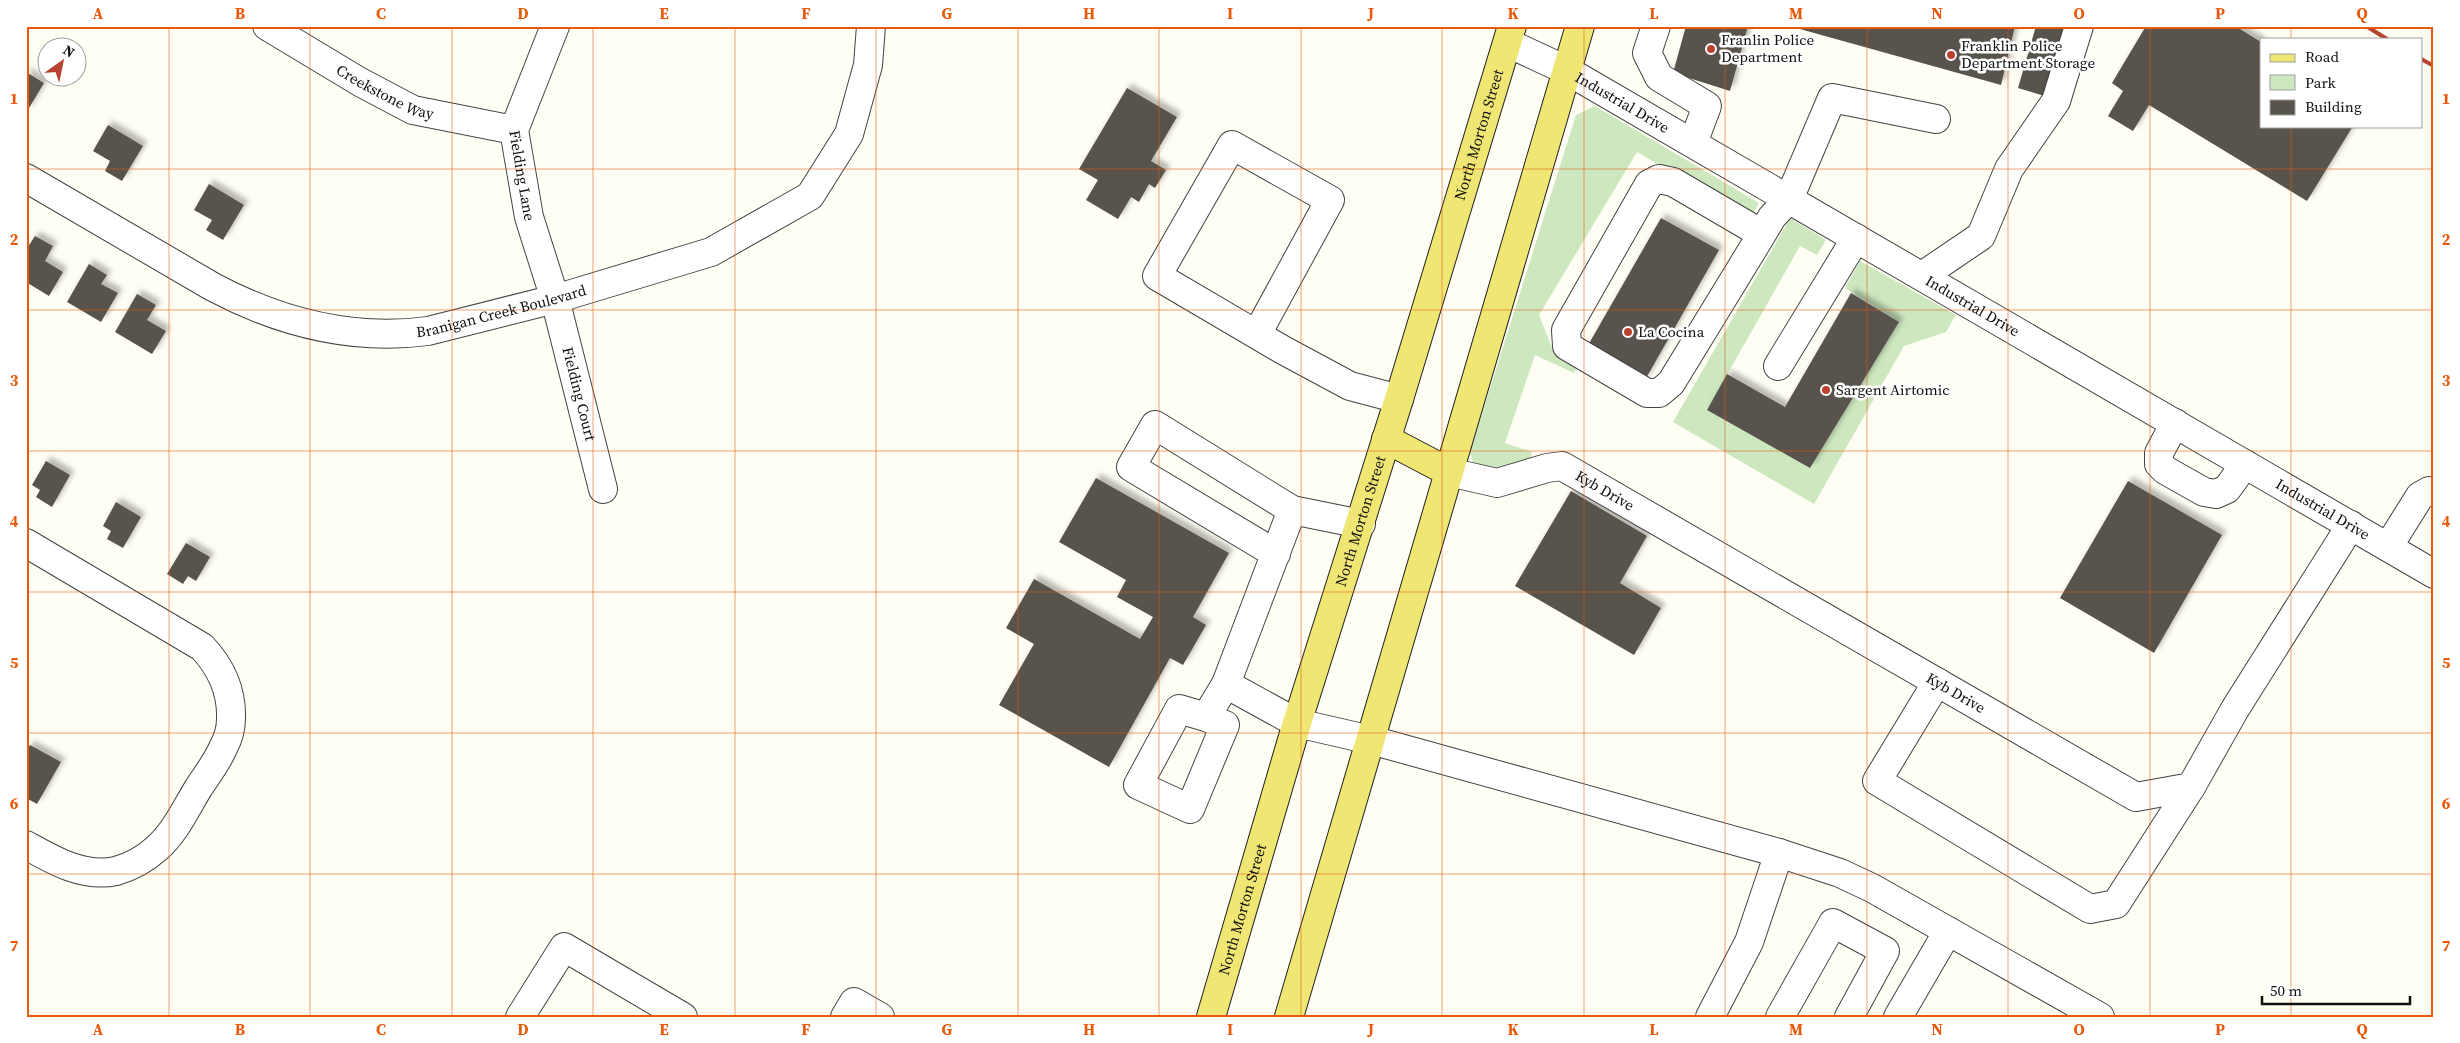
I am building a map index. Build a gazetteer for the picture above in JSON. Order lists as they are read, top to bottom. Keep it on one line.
{"streets":{"main road":["North Morton Street"],"street":["Creekstone Way","Industrial Drive","Fielding Lane","Branigan Creek Boulevard","Fielding Court","Kyb Drive"]},"crossings":[["Creekstone Way","Fielding Lane"],["Industrial Drive","North Morton Street"],["Fielding Lane","Branigan Creek Boulevard"],["Fielding Lane","Fielding Court"],["Branigan Creek Boulevard","Fielding Court"]],"places":["Franlin Police Department","Franklin Police Department Storage","La Cocina","Sargent Airtomic"],"legend":["Road","Park","Building"],"scale_bar":"50 m","north":"top right","grid":{"columns":["A","B","C","D","E","F","G","H","I","J","K","L","M","N","O","P","Q"],"rows":["1","2","3","4","5","6","7"]}}
